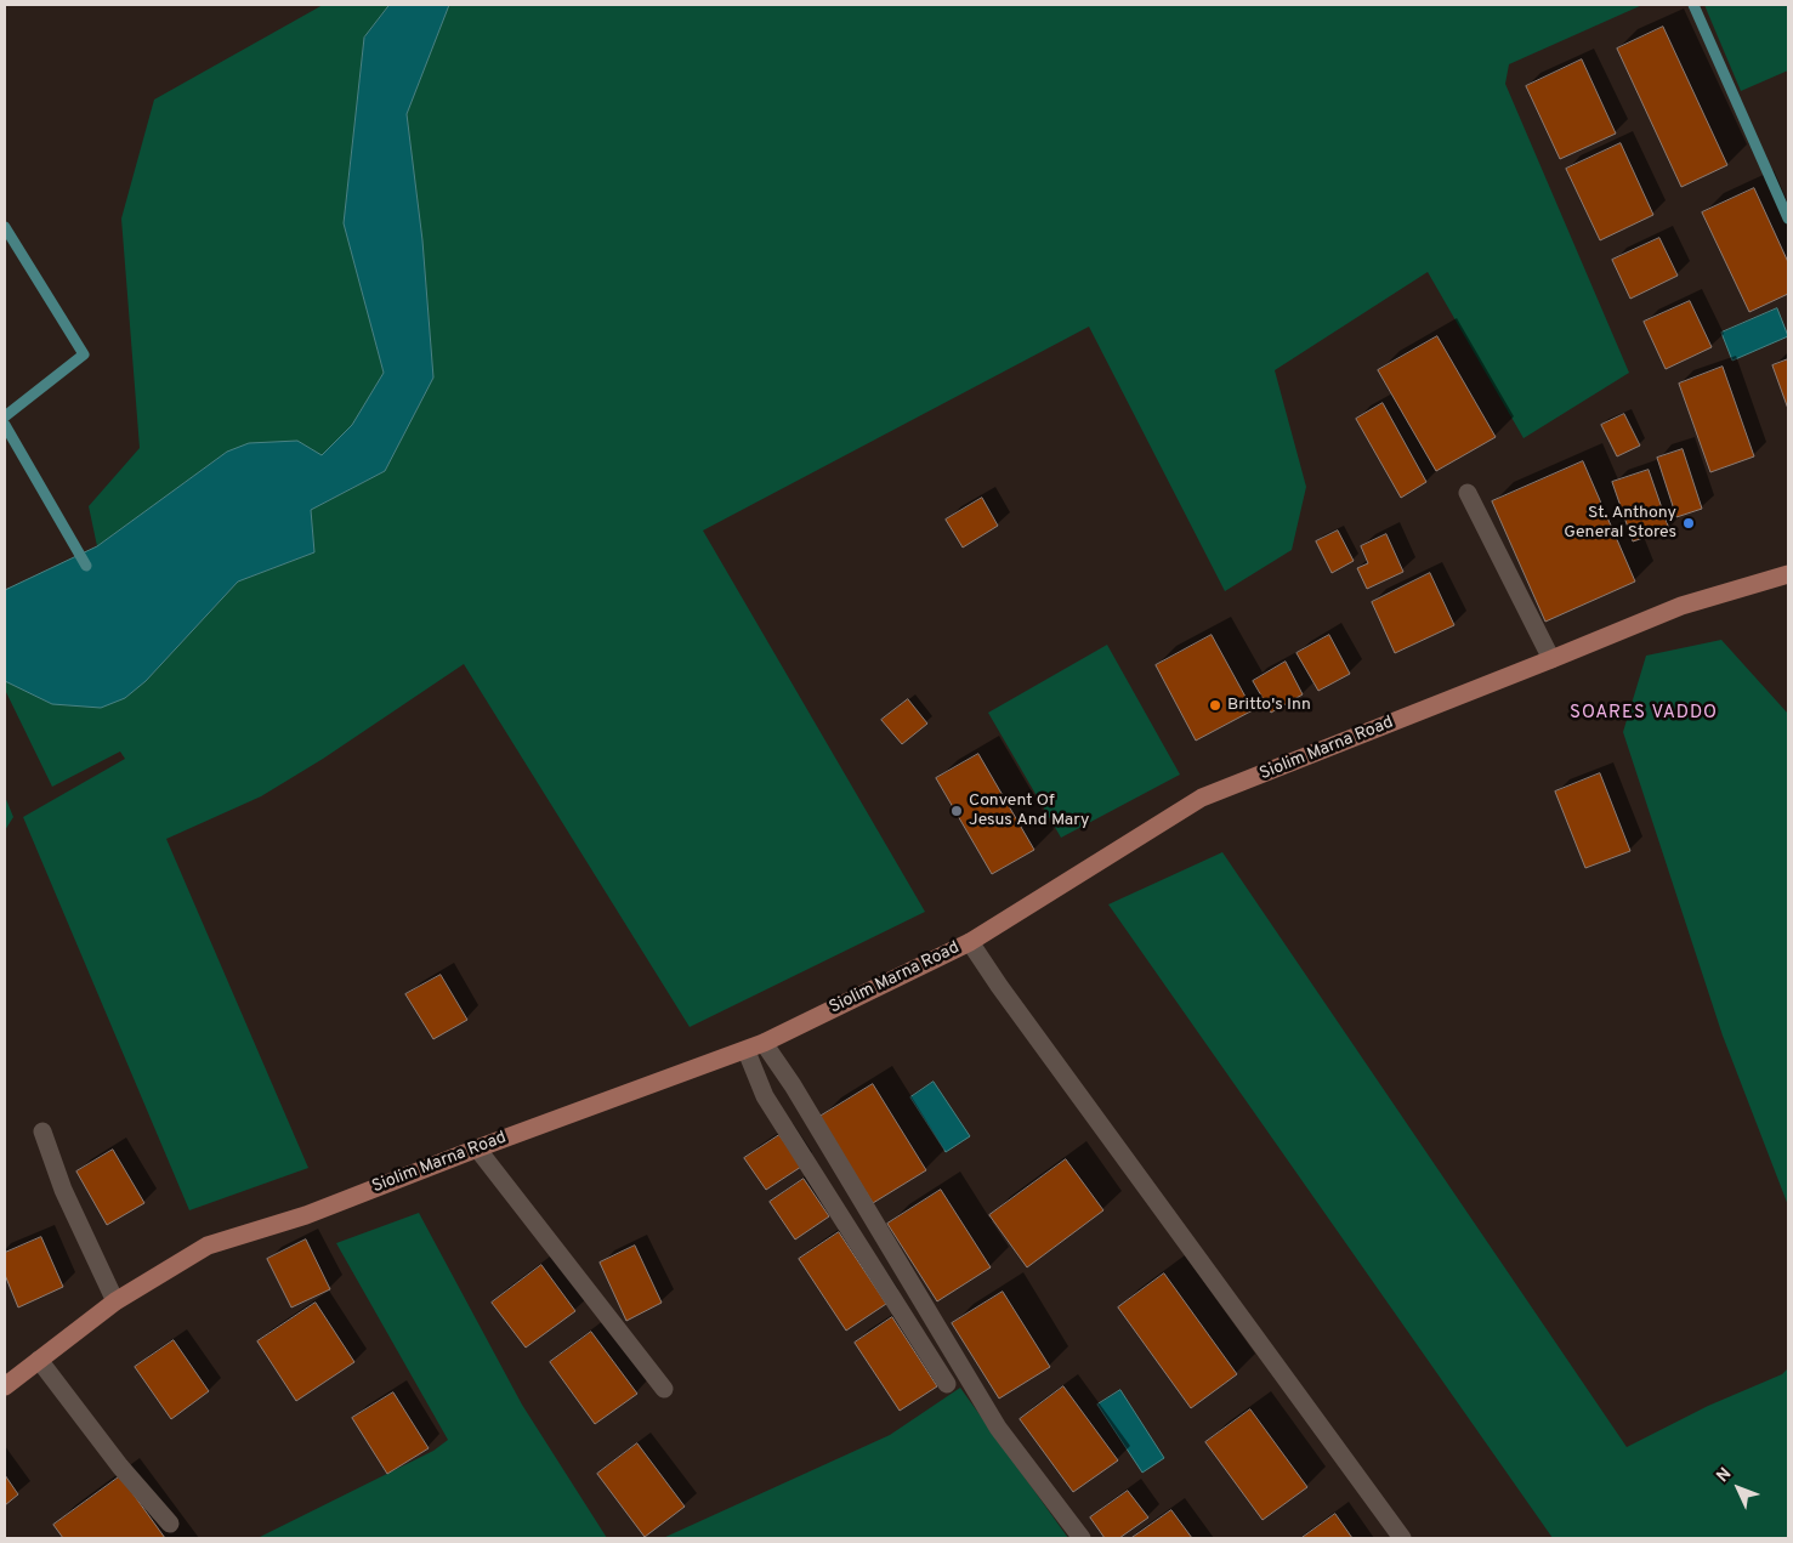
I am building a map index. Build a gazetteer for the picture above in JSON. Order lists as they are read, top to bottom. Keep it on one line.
{"streets":{"main road":["Siolim Marna Road"]},"districts":["SOARES VADDO"],"places":["St. Anthony General Stores","Britto's Inn","Convent Of Jesus And Mary"],"north":"top left"}
